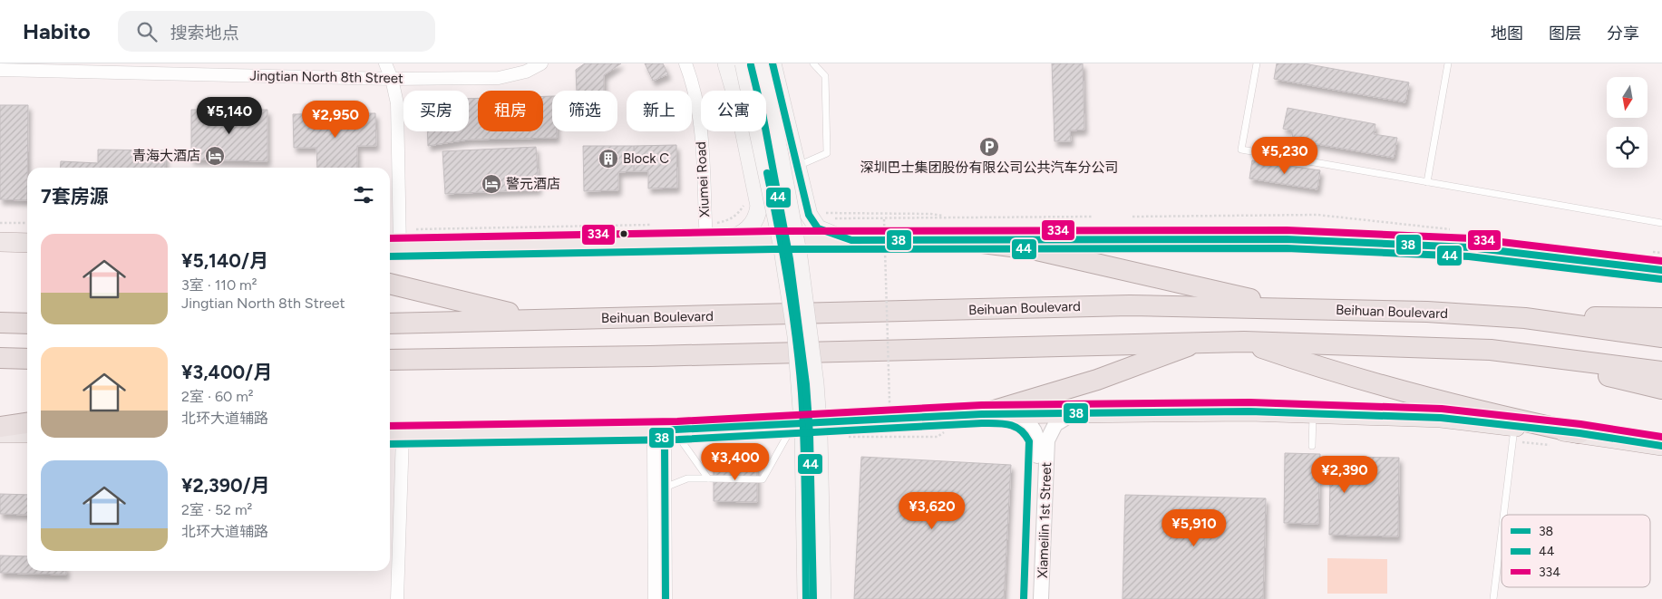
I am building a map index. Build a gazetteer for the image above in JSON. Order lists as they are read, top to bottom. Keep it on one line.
{"streets":{"highway":["Beihuan Boulevard"],"street":["Jingtian North 8th Street","Xiumei Road","Xiameilin 1st Street"]},"places":{"parking":["深圳巴士集团股份有限公司公共汽车分公司"],"hotel":["青海大酒店","警元酒店"],"building":["Block C"]},"lines":["transit line 38","transit line 44","transit line 334"],"legend":["38","44","334"],"north":"bottom","page":{"header":"Habito","search":"搜索地点","nav":["地图","图层","分享"],"chip":["买房","租房","筛选","新上","公寓"],"price":["¥5,140","¥2,950","¥5,230","¥3,400","¥2,390","¥3,620","¥5,910"],"heading":"7套房源","list":[{"name":"¥5,140/月","note":"3室 · 110 m² · Jingtian North 8th Street"},{"name":"¥3,400/月","note":"2室 · 60 m² · 北环大道辅路"},{"name":"¥2,390/月","note":"2室 · 52 m² · 北环大道辅路"}]}}
